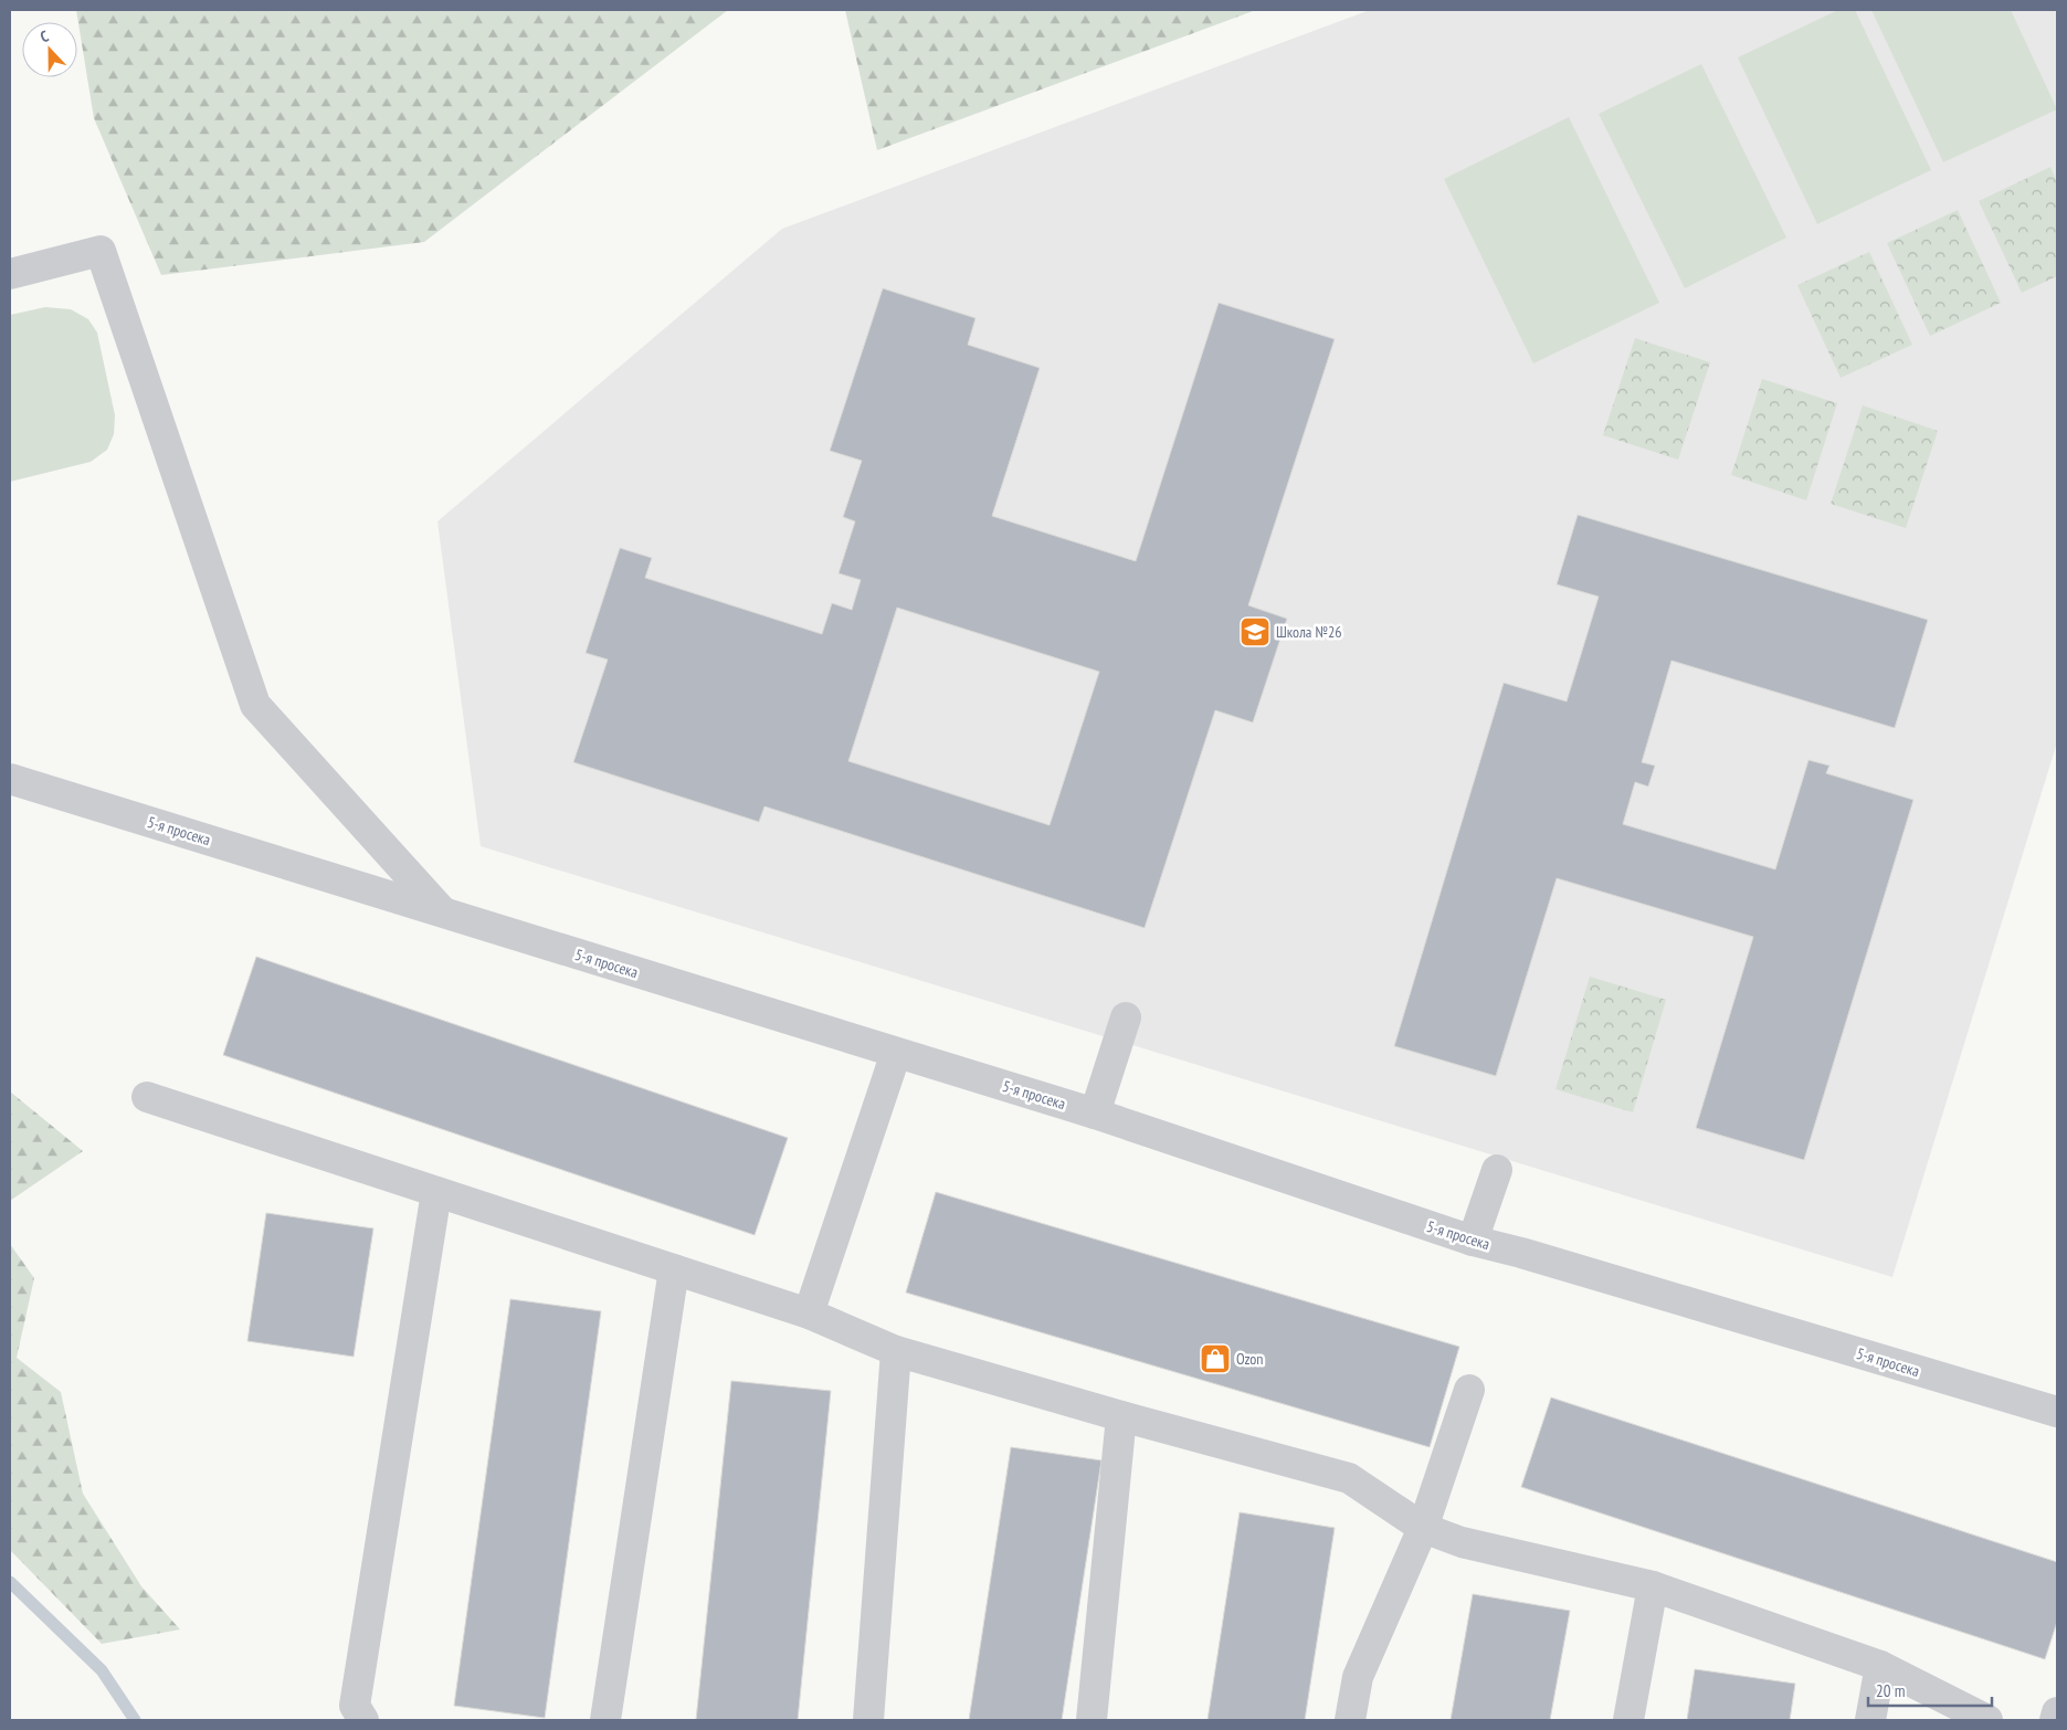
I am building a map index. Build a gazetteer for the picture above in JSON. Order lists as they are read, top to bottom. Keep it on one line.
{"streets":{"street":["5-я просека"]},"places":{"school or university":["Школа №26"],"shop":["Ozon"]},"scale_bar":"20 m","north":"top"}
